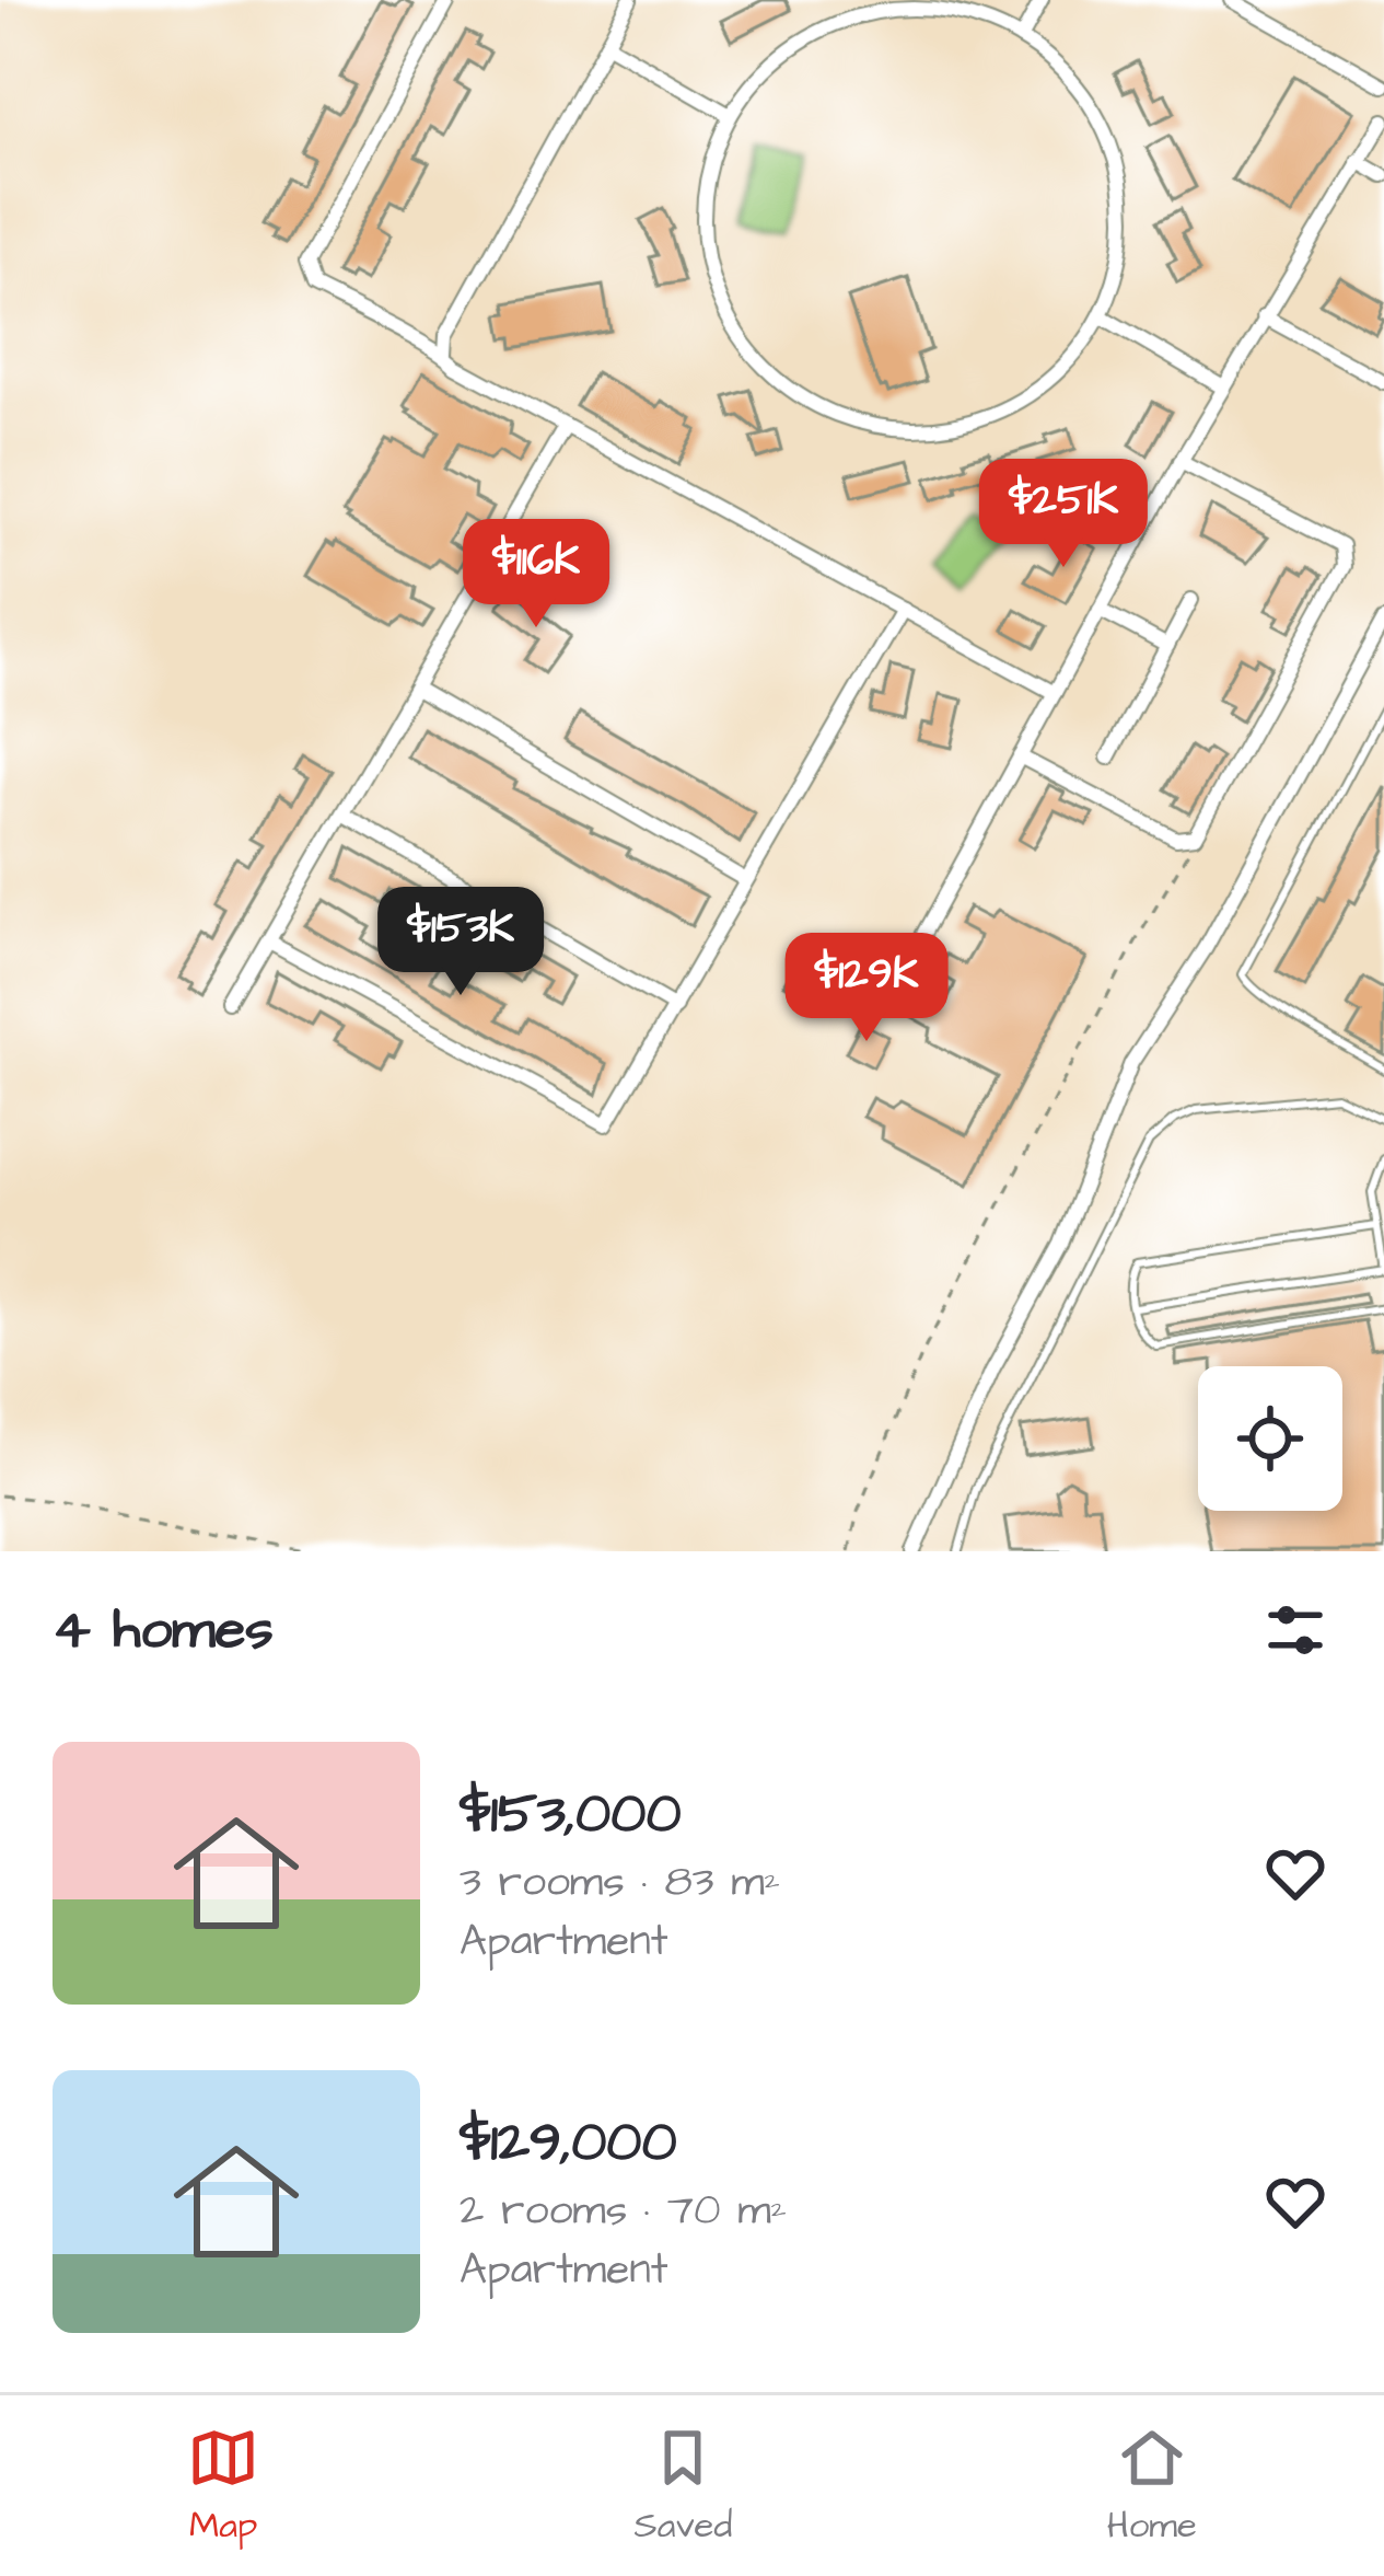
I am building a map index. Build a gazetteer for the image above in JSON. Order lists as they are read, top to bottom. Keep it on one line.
{"page":{"price":["$251K","$116K","$153K","$129K"],"heading":"4 homes","list":[{"name":"$153,000","note":"3 rooms · 83 m² · Apartment"},{"name":"$129,000","note":"2 rooms · 70 m² · Apartment"}],"tabs":["Map","Saved","Home"]}}
